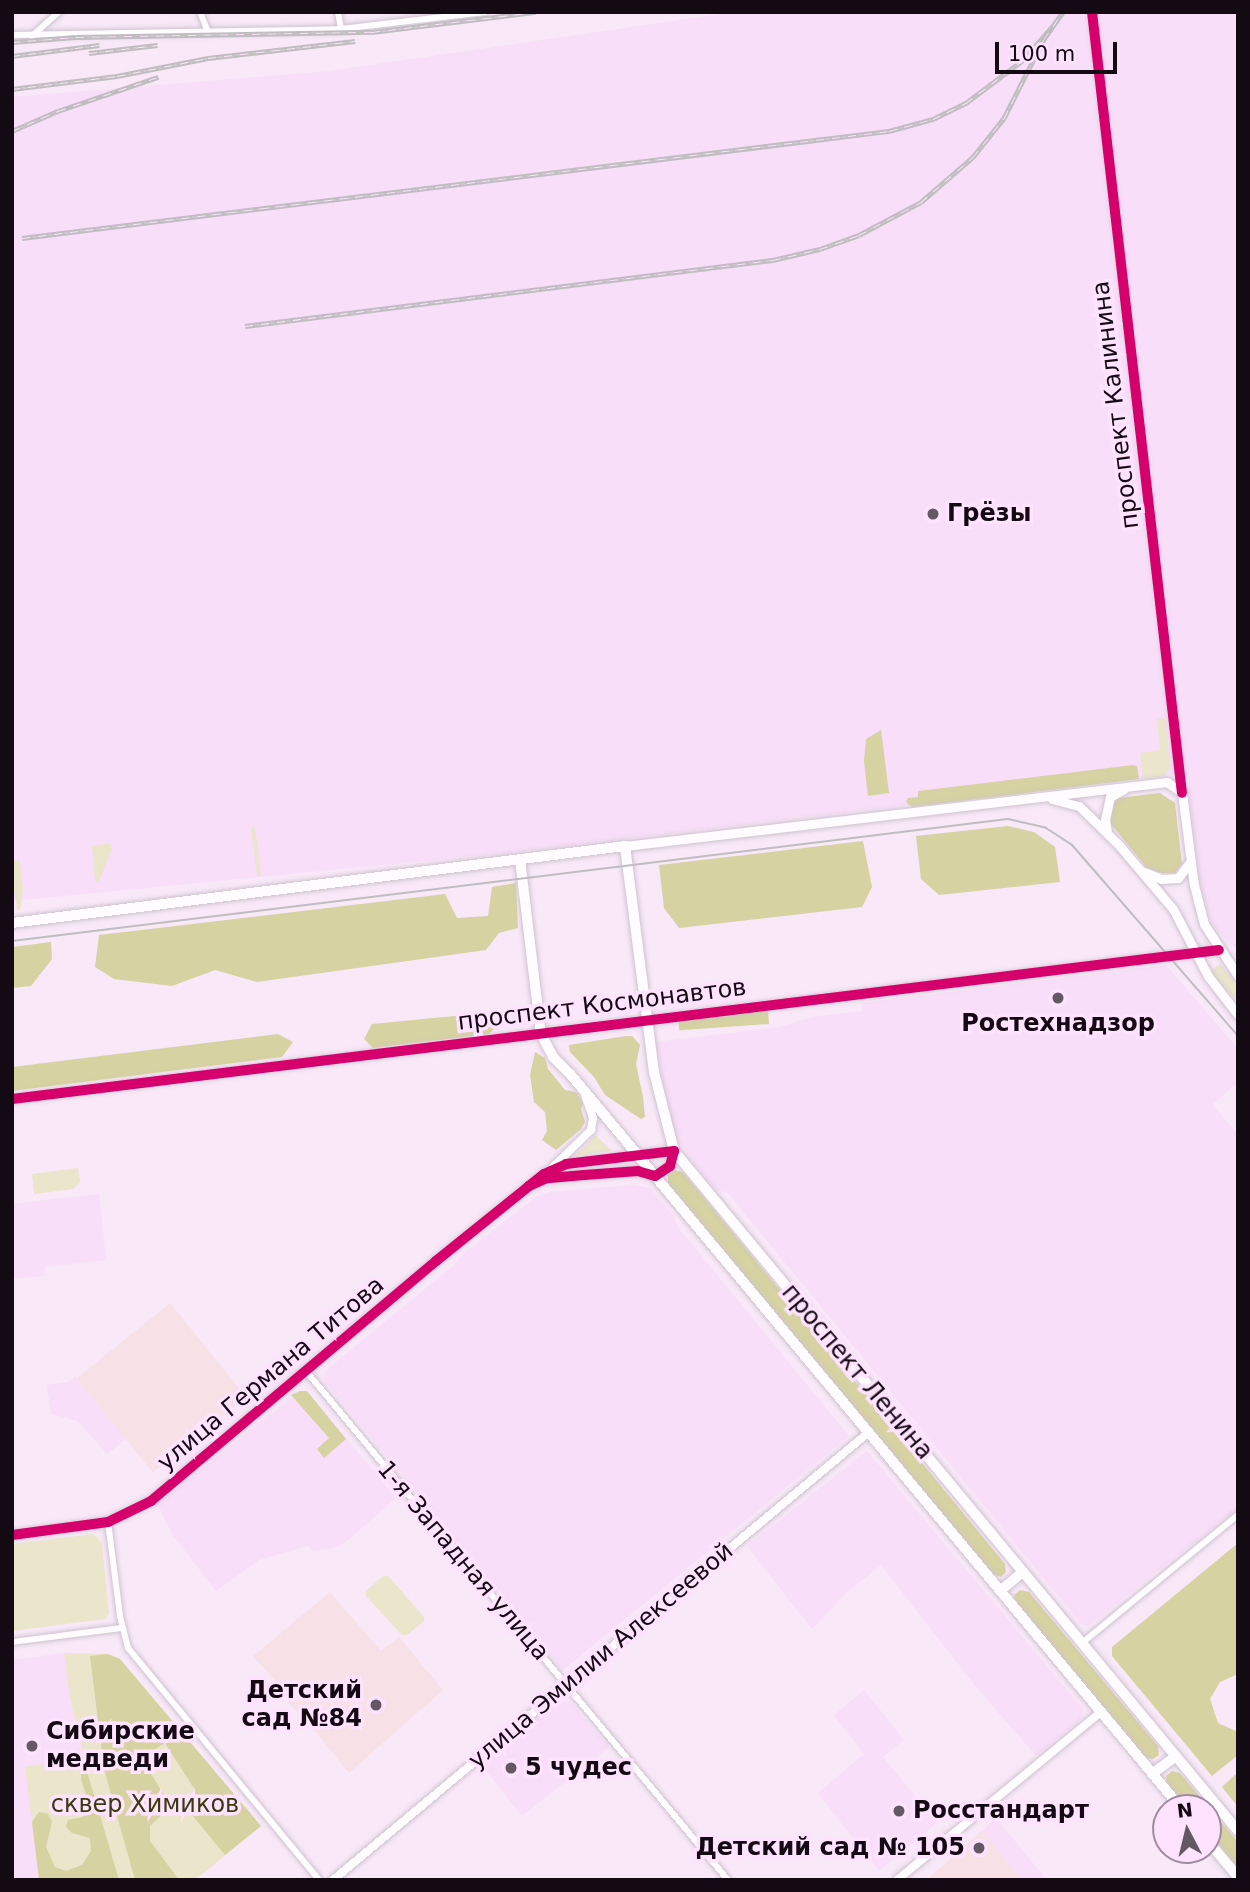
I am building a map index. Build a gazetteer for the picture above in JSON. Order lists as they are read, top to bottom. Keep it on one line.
{"streets":{"main road":["проспект Калинина","проспект Ленина"],"street":["проспект Космонавтов","улица Германа Титова","1-я Западная улица","улица Эмилии Алексеевой"]},"crossings":[["проспект Калинина","проспект Космонавтов"],["проспект Космонавтов","проспект Ленина"],["проспект Ленина","улица Эмилии Алексеевой"],["улица Германа Титова","1-я Западная улица"],["1-я Западная улица","улица Эмилии Алексеевой"]],"parks":["сквер Химиков"],"places":["Грёзы","Ростехнадзор","Детский сад №84","Сибирские медведи","5 чудес","Росстандарт","Детский сад № 105"],"scale_bar":"100 m","north":"top"}
